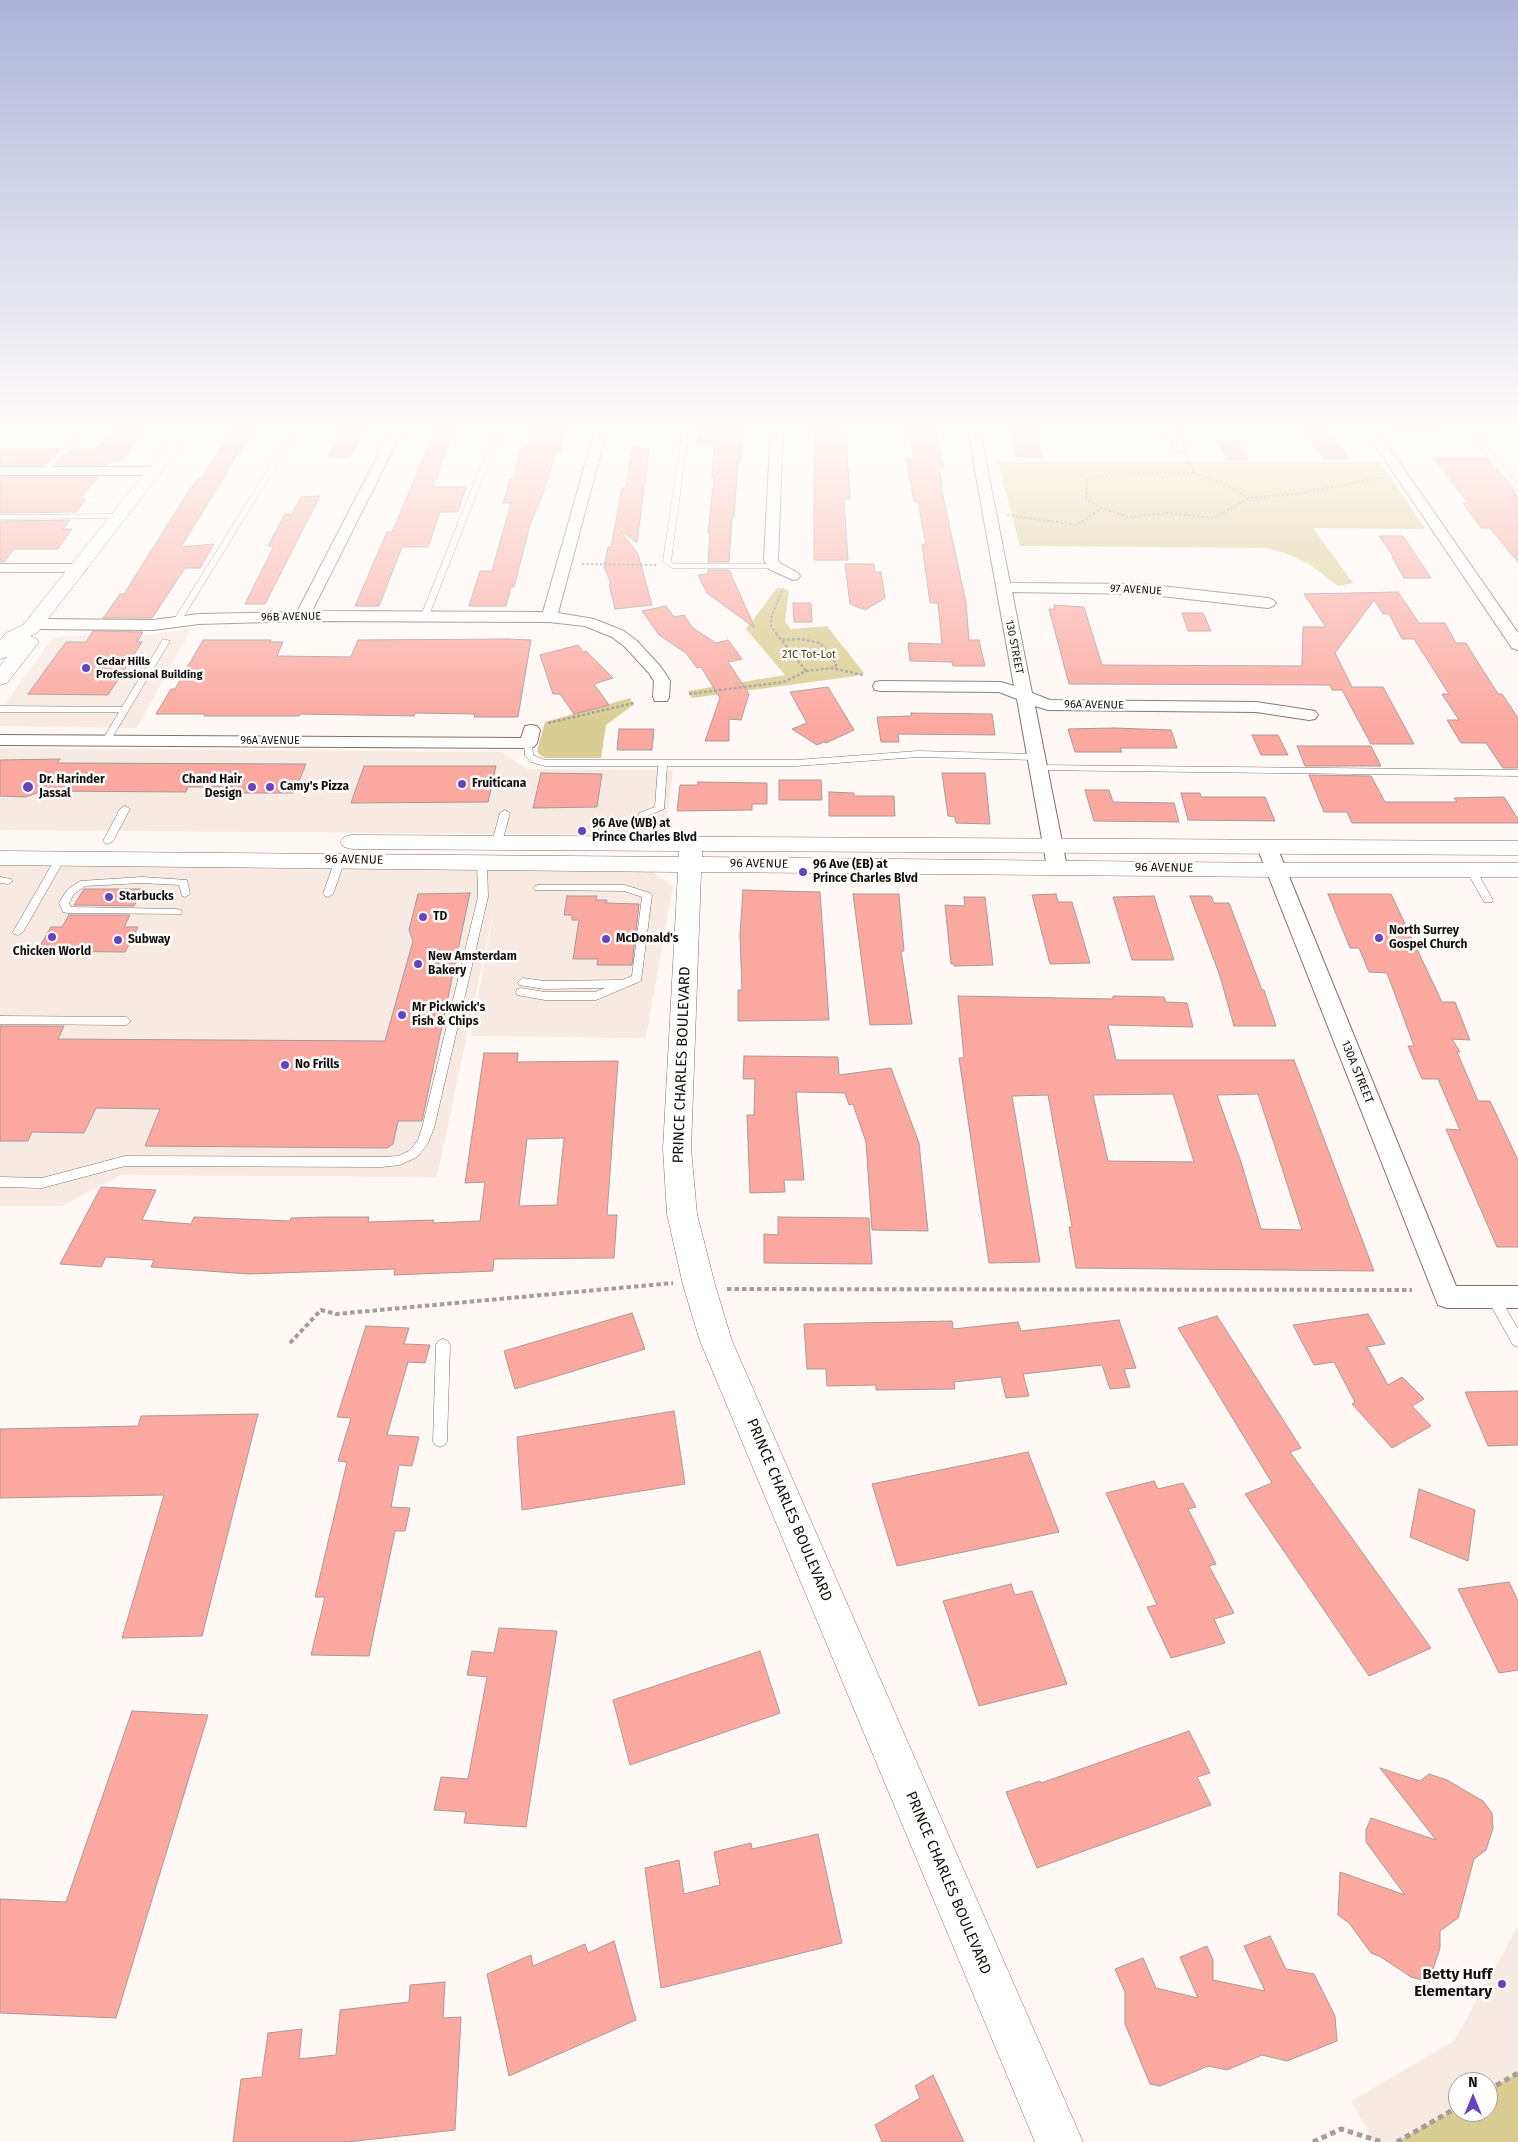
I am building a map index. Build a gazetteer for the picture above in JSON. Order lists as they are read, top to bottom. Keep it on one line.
{"streets":{"main road":["96 AVENUE","PRINCE CHARLES BOULEVARD"],"street":["97 AVENUE","96B AVENUE","130 STREET","96A AVENUE","130A STREET"]},"crossings":[["97 AVENUE","130 STREET"],["130 STREET","96A AVENUE"],["130 STREET","96 AVENUE"],["96 AVENUE","PRINCE CHARLES BOULEVARD"],["96 AVENUE","130A STREET"]],"parks":["21C Tot-Lot"],"places":["Cedar Hills Professional Building","Fruiticana","Dr. Harinder Jassal","Chand Hair Design","Camy's Pizza","96 Ave (WB) at Prince Charles Blvd","96 Ave (EB) at Prince Charles Blvd","Starbucks","TD","Chicken World","North Surrey Gospel Church","McDonald's","Subway","New Amsterdam Bakery","Mr Pickwick's Fish & Chips","No Frills","Betty Huff Elementary"],"north":"top"}
